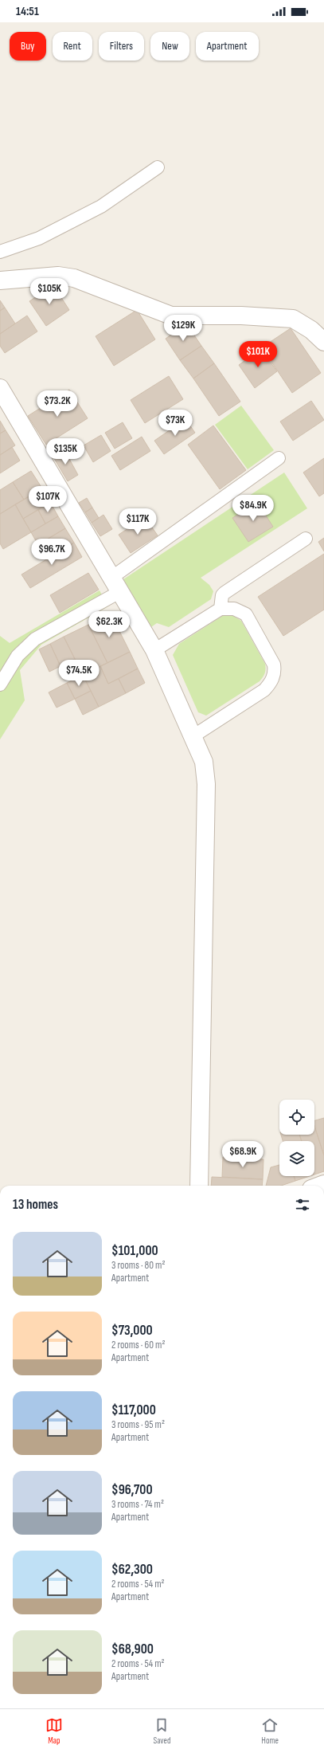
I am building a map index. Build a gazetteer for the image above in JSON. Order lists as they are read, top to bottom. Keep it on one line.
{"page":{"status":"14:51","chip":["Buy","Rent","Filters","New","Apartment"],"price":["$105K","$129K","$101K","$73.2K","$73K","$135K","$107K","$84.9K","$117K","$96.7K","$62.3K","$74.5K","$68.9K"],"heading":"13 homes","list":[{"name":"$101,000","note":"3 rooms · 80 m² · Apartment"},{"name":"$73,000","note":"2 rooms · 60 m² · Apartment"},{"name":"$117,000","note":"3 rooms · 95 m² · Apartment"},{"name":"$96,700","note":"3 rooms · 74 m² · Apartment"},{"name":"$62,300","note":"2 rooms · 54 m² · Apartment"},{"name":"$68,900","note":"2 rooms · 54 m² · Apartment"}],"tabs":["Map","Saved","Home"]}}
